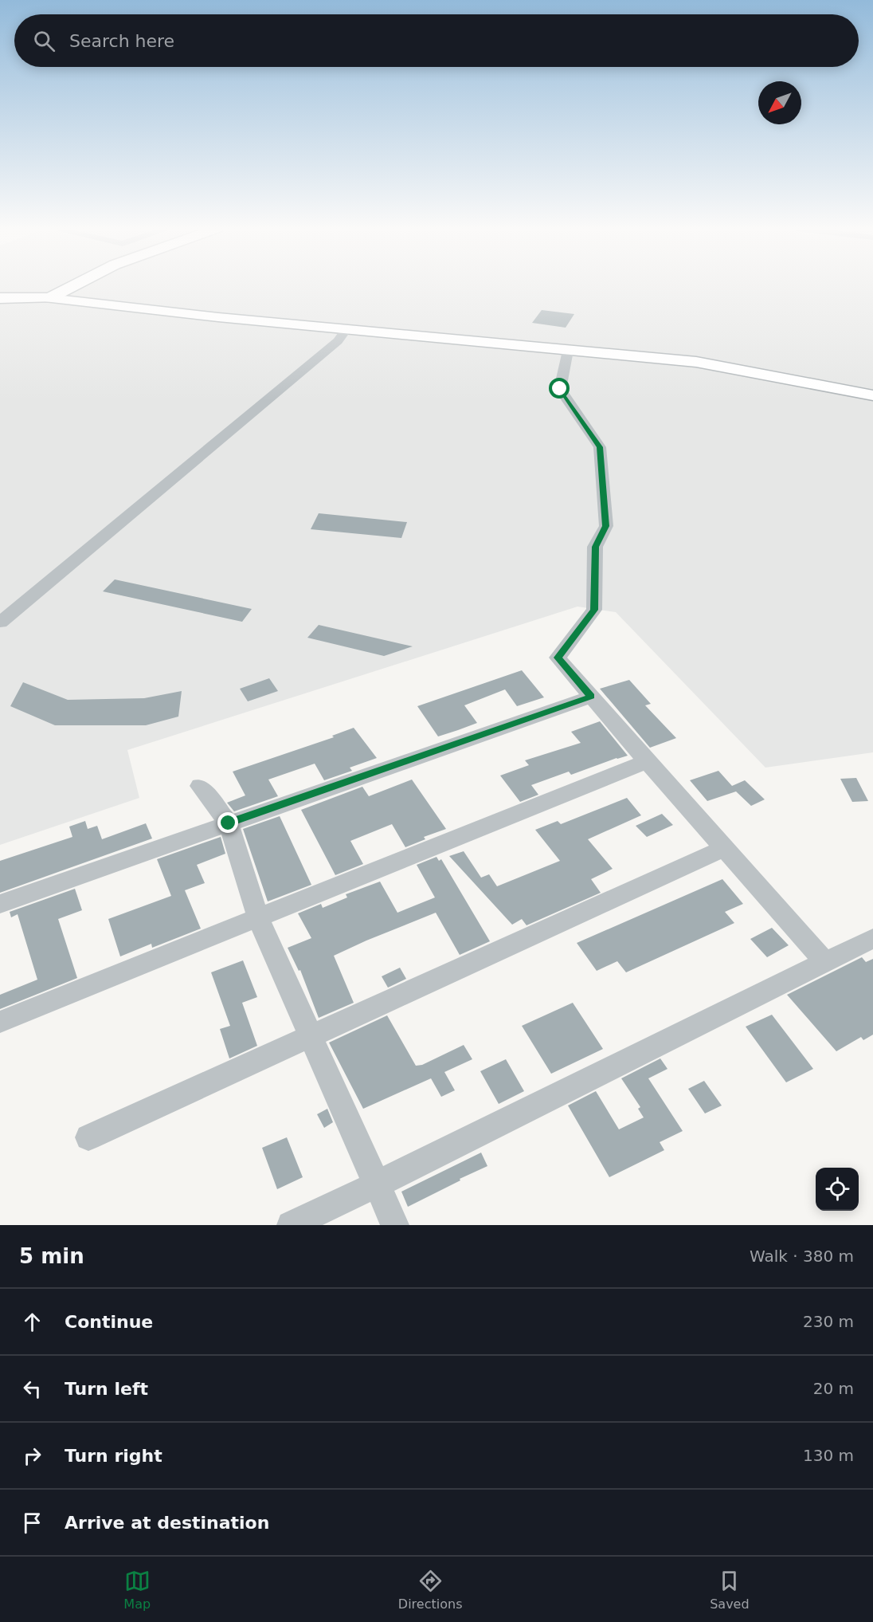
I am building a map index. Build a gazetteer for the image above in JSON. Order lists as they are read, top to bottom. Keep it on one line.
{"north":"bottom left","page":{"search":"Search here","heading":["5 min","Walk · 380 m"],"list":[["Continue","230 m"],["Turn left","20 m"],["Turn right","130 m"],"Arrive at destination"],"nav":["Map","Directions","Saved"]}}
